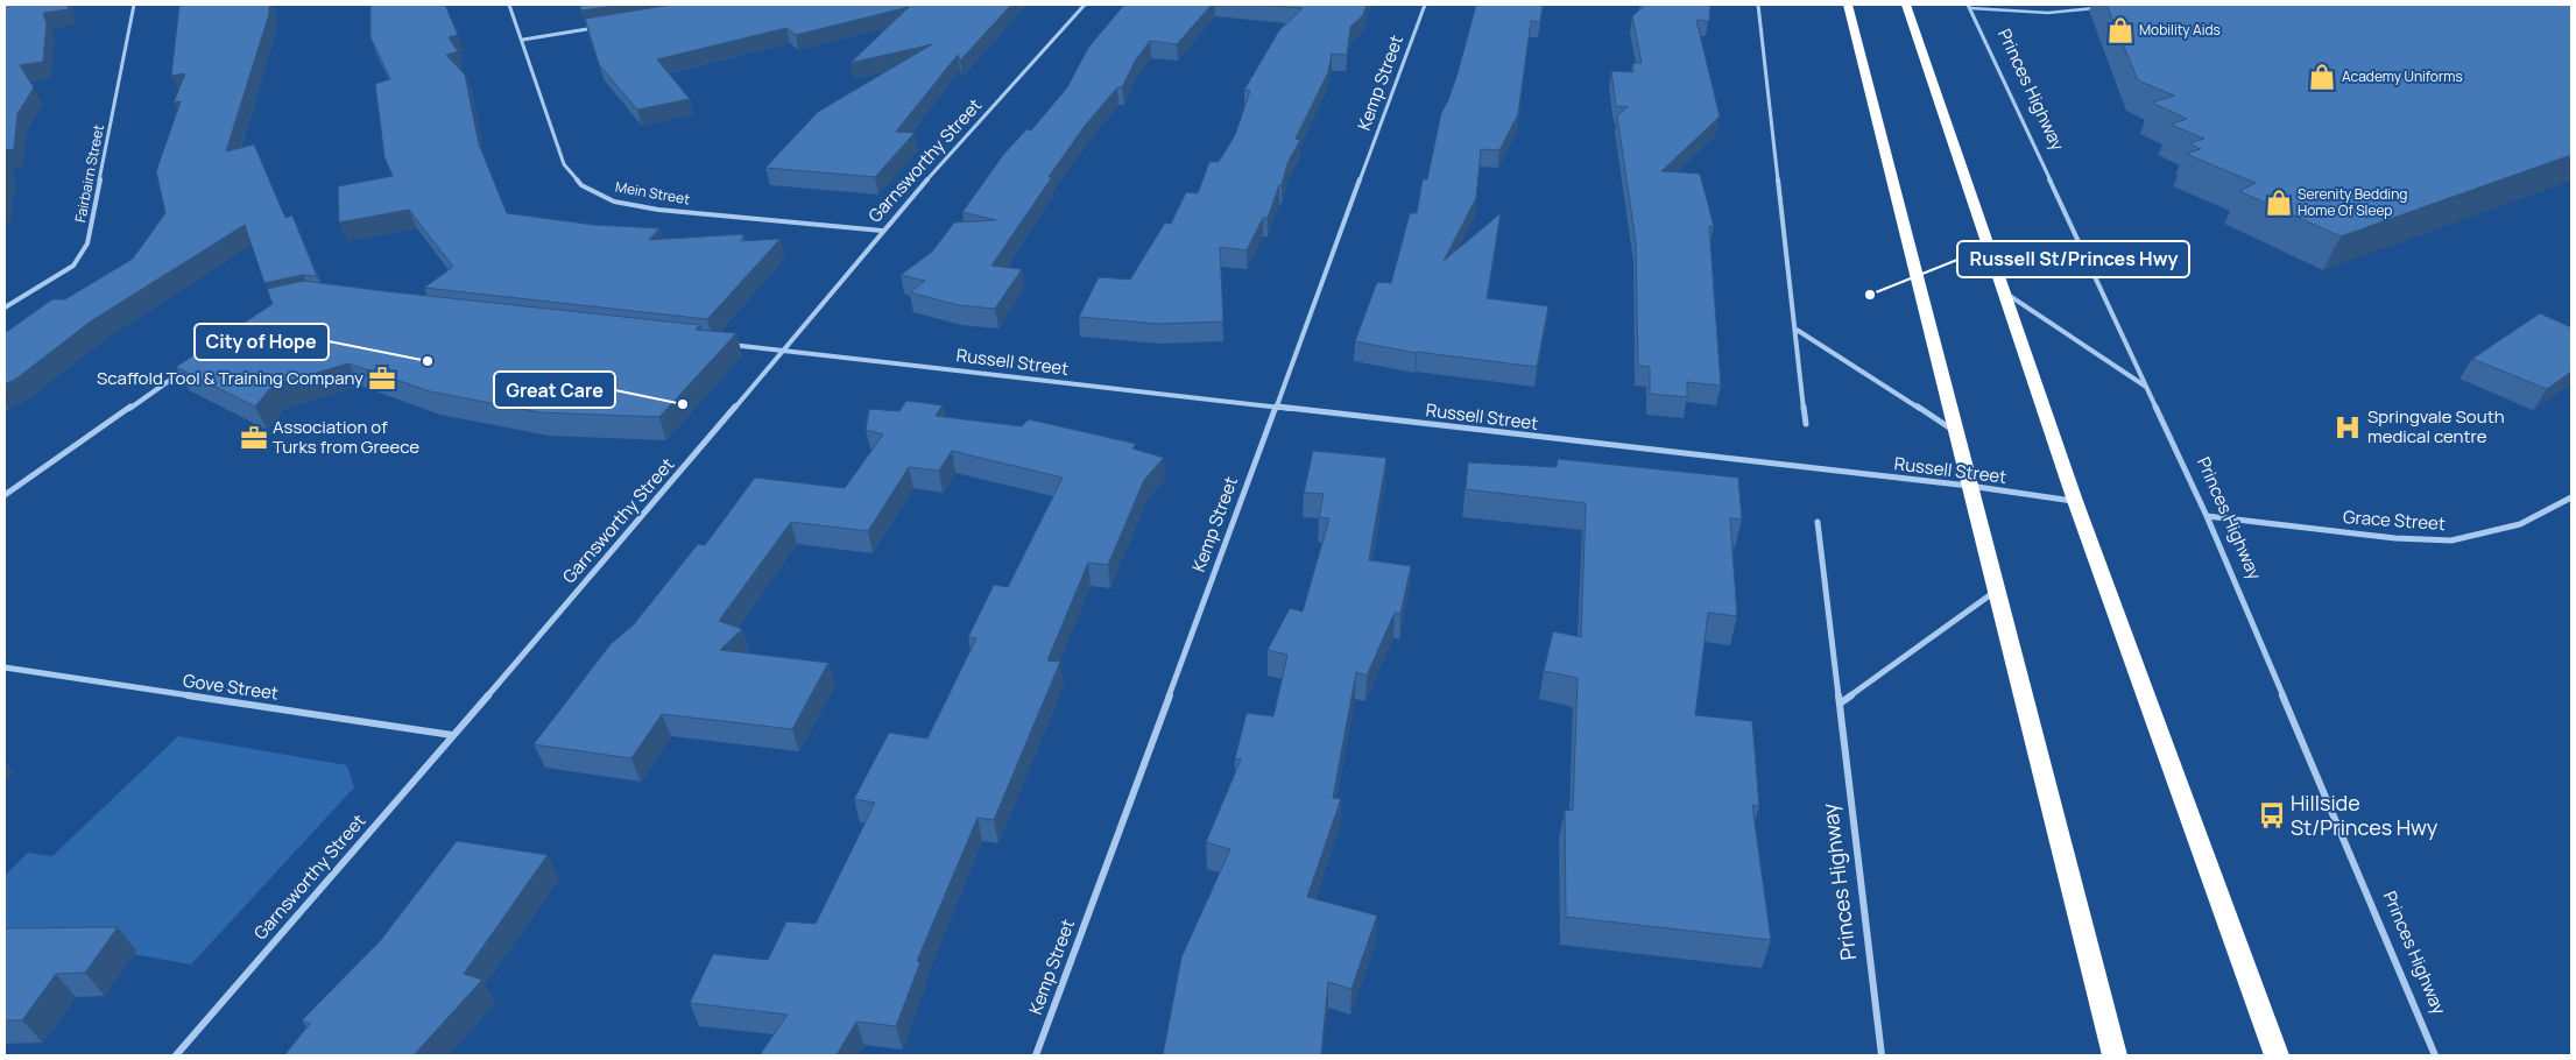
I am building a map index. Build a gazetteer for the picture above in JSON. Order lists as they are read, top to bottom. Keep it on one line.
{"streets":{"street":["Kemp Street","Princes Highway","Garnsworthy Street","Fairbairn Street","Mein Street","Russell Street","Grace Street","Gove Street"]},"crossings":[["Kemp Street","Russell Street"],["Princes Highway","Grace Street"],["Garnsworthy Street","Mein Street"],["Garnsworthy Street","Russell Street"],["Garnsworthy Street","Gove Street"]],"places":{"shop":["Mobility Aids","Academy Uniforms","Serenity Bedding Home Of Sleep"],"other":["Russell St/Princes Hwy","City of Hope","Great Care"],"office":["Scaffold Tool & Training Company","Association of Turks from Greece"],"hospital":["Springvale South medical centre"],"bus stop":["Hillside St/Princes Hwy"]}}
